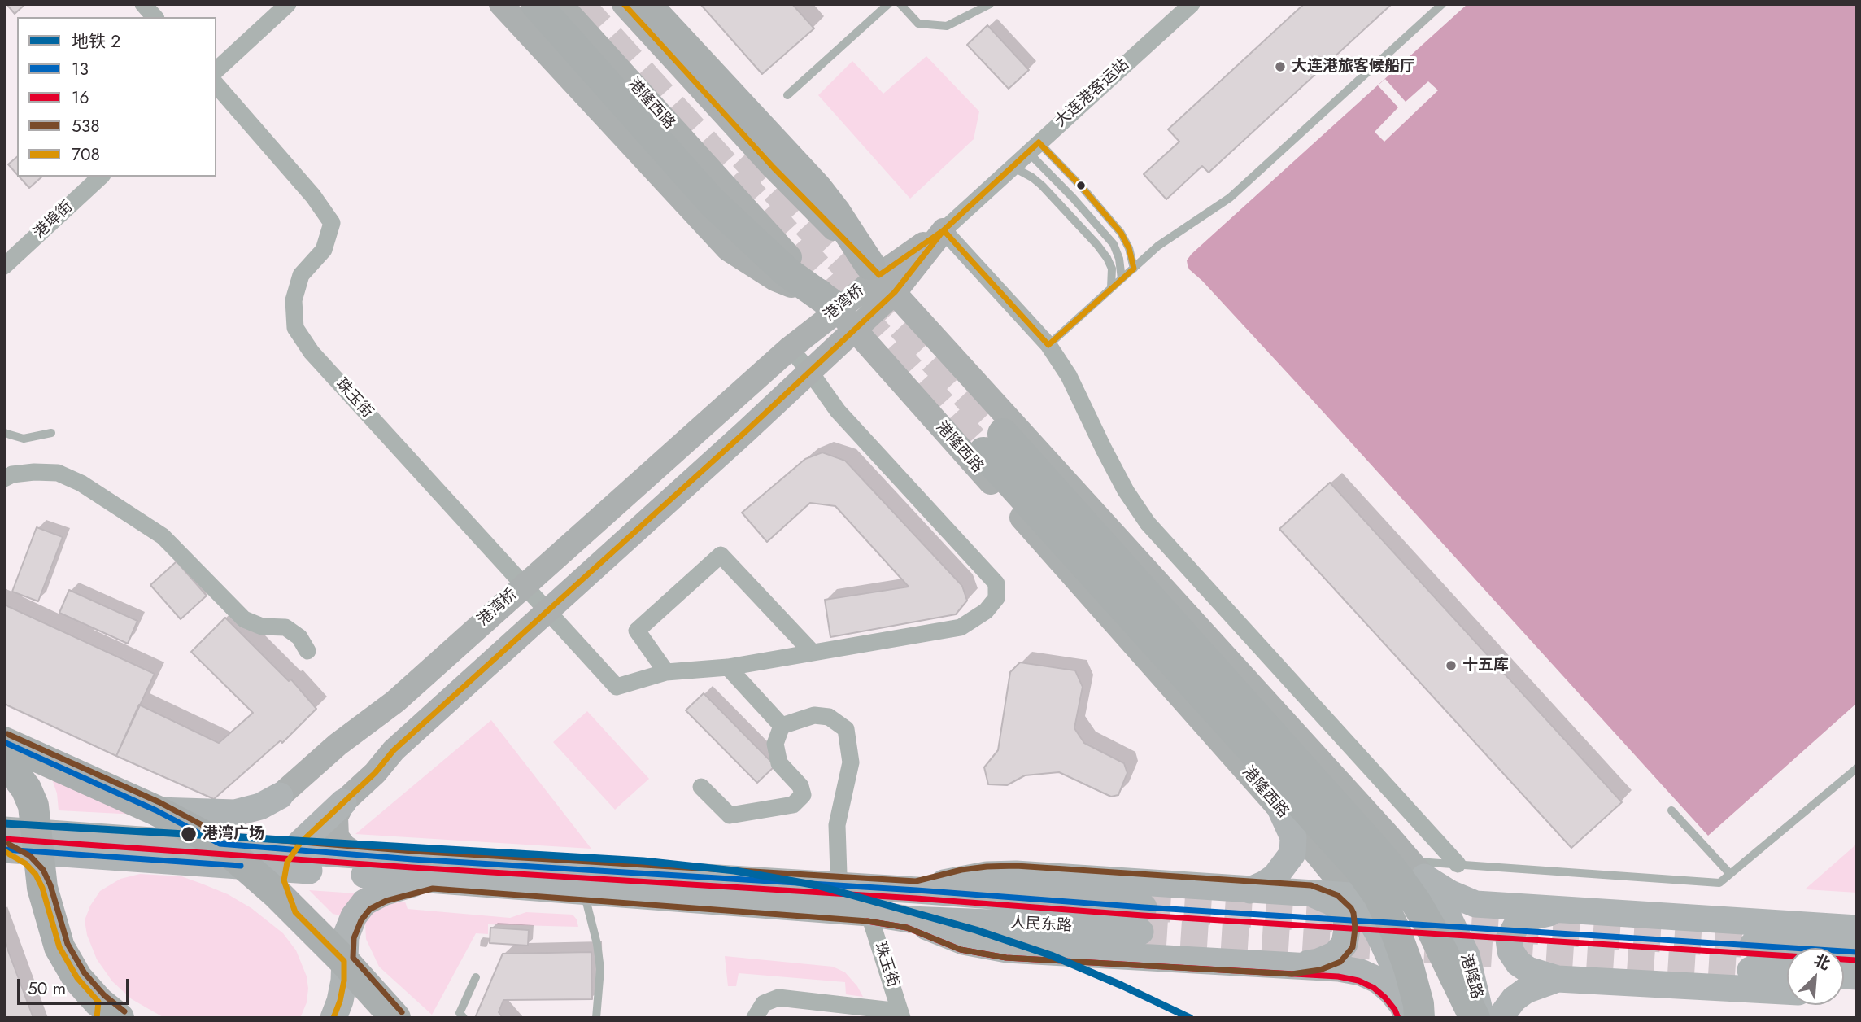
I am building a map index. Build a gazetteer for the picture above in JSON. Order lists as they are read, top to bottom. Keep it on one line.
{"streets":{"main road":["港隆西路","港湾桥","人民东路","港隆路"],"street":["大连港客运站","港埠街","珠玉街"]},"crossings":[["大连港客运站","港湾桥"],["港隆西路","港湾桥"],["珠玉街","人民东路"]],"places":["大连港旅客候船厅","十五库","港湾广场"],"lines":["transit line 708","transit line 538","transit line 13","metro line 2","transit line 16"],"legend":["地铁 2","13","16","538","708"],"scale_bar":"50 m","north":"top right"}
